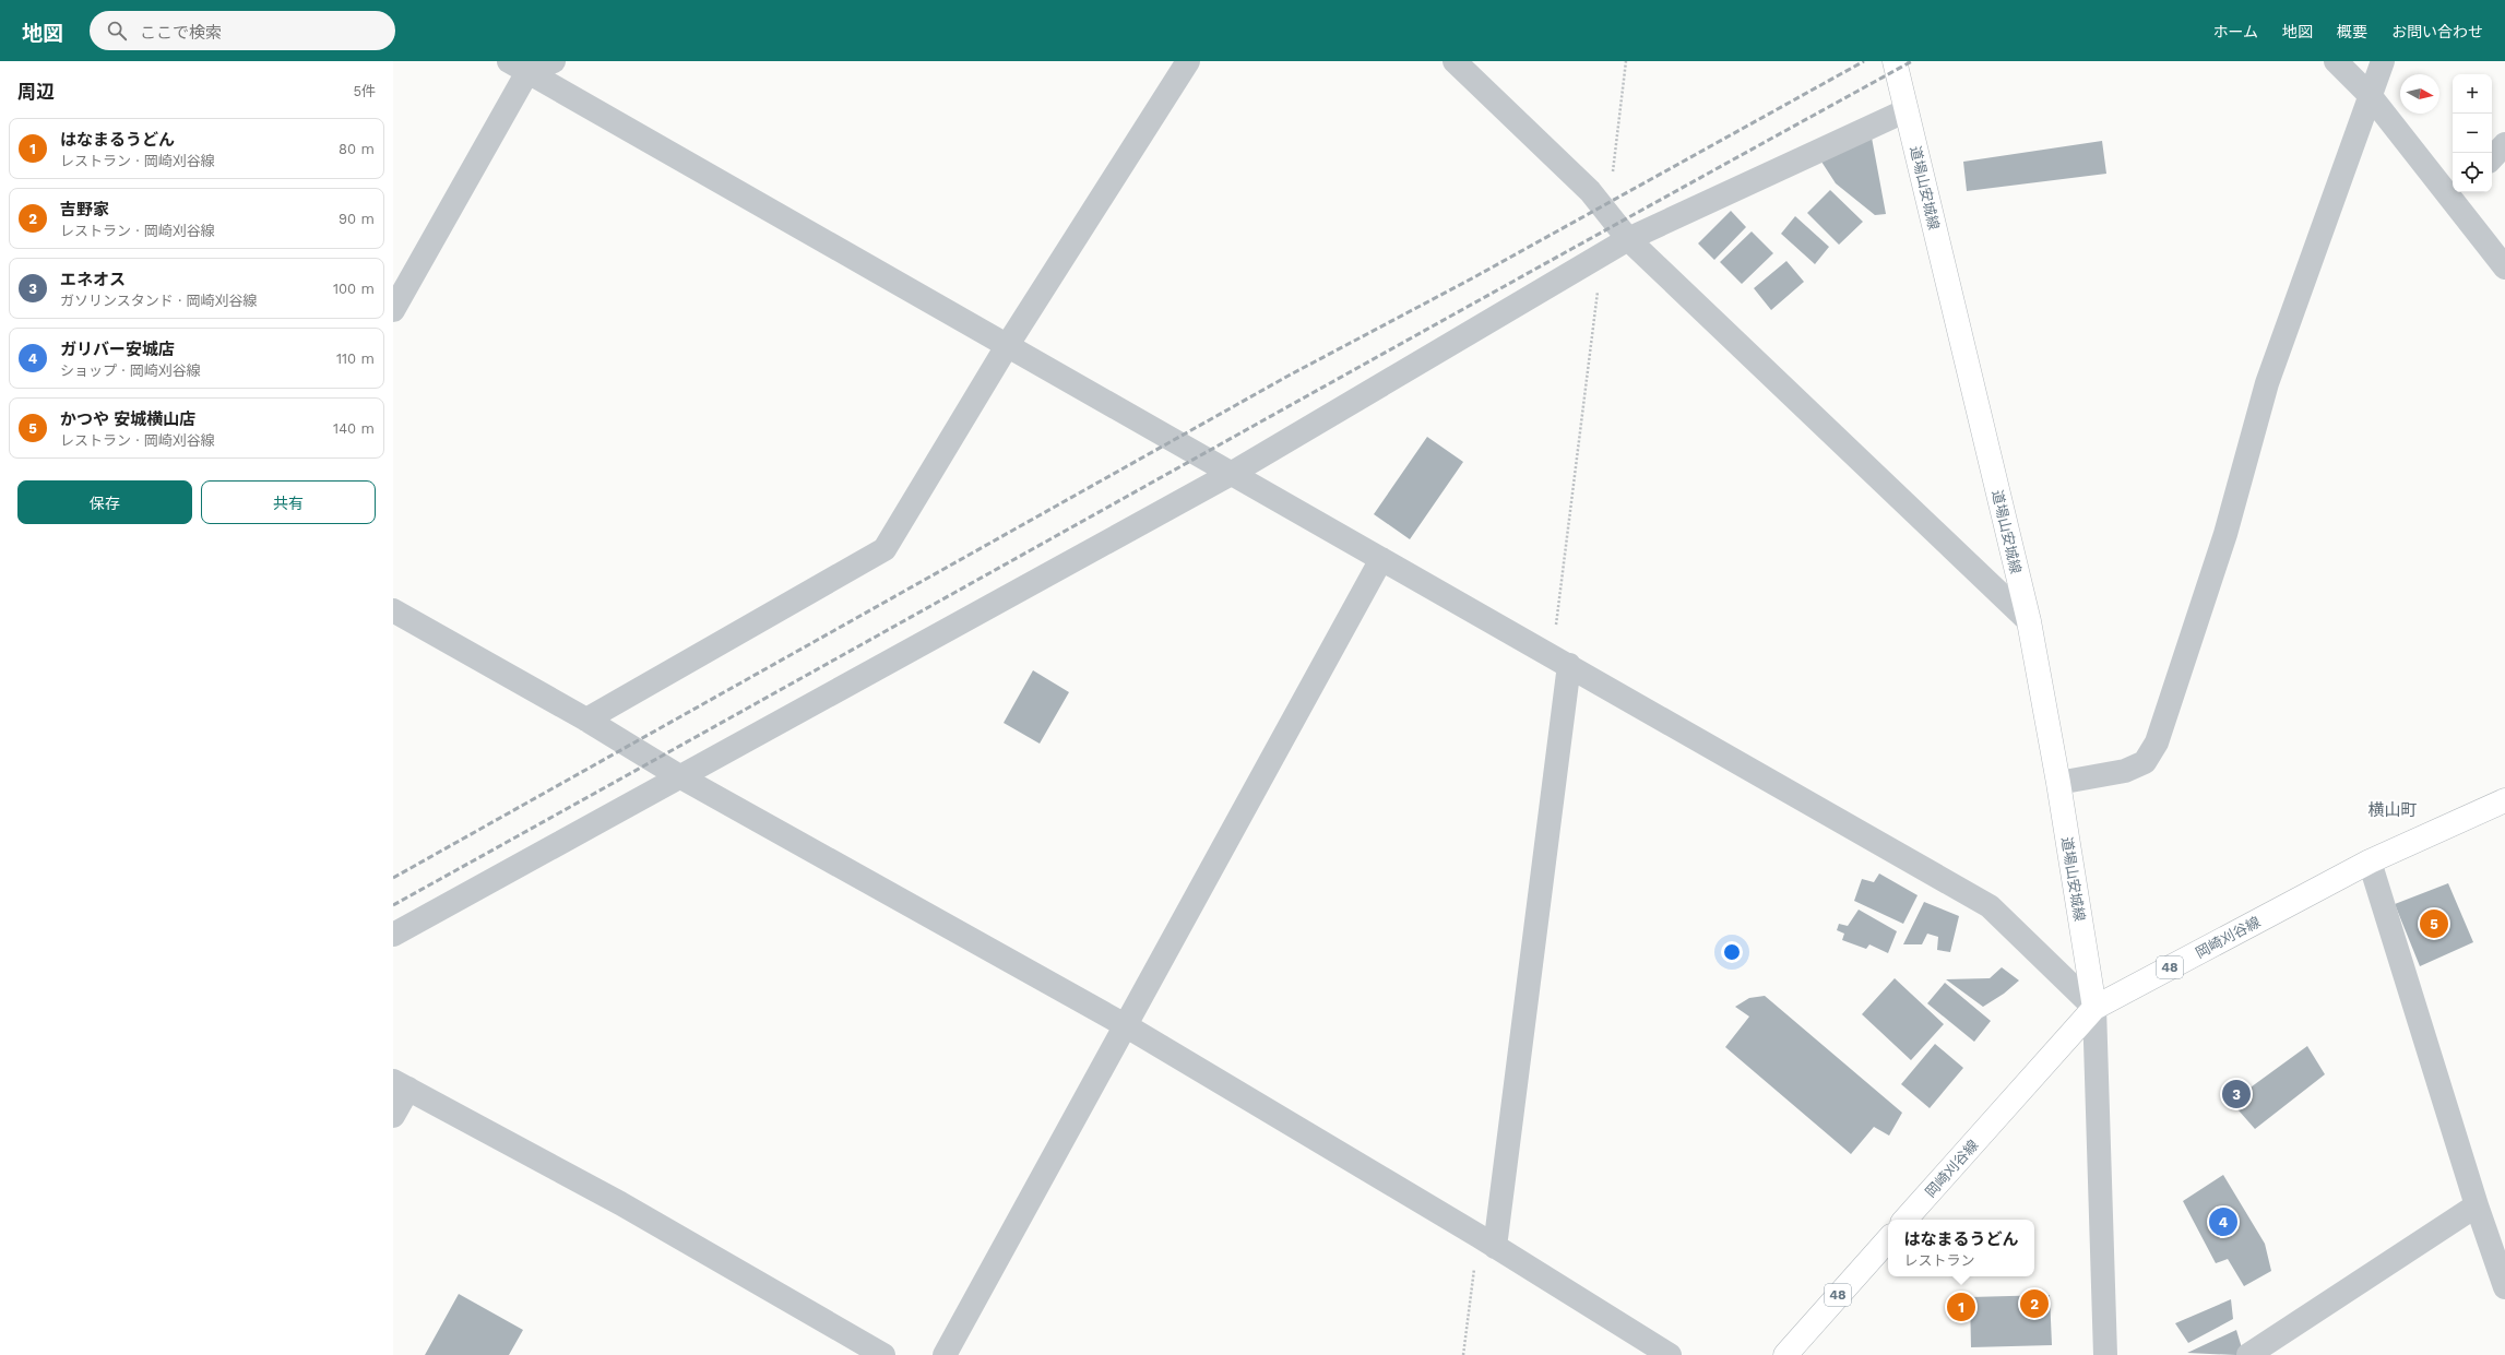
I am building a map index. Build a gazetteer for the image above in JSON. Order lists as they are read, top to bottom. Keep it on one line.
{"streets":{"main road":["道場山安城線","岡崎刈谷線","48"]},"crossings":[["道場山安城線","岡崎刈谷線"]],"districts":["横山町"],"north":"right","page":{"header":"地図","search":"ここで検索","nav":["ホーム","地図","概要","お問い合わせ"],"heading":["周辺","5件"],"map_buttons":["+","−"],"list":[{"mark":"1","name":"はなまるうどん","note":"レストラン · 岡崎刈谷線","value":"80 m"},{"mark":"2","name":"吉野家","note":"レストラン · 岡崎刈谷線","value":"90 m"},{"mark":"3","name":"エネオス","note":"ガソリンスタンド · 岡崎刈谷線","value":"100 m"},{"mark":"4","name":"ガリバー安城店","note":"ショップ · 岡崎刈谷線","value":"110 m"},{"mark":"5","name":"かつや 安城横山店","note":"レストラン · 岡崎刈谷線","value":"140 m"}],"buttons":["保存","共有"],"pins":["5","3","4","2","1"],"popup":["はなまるうどん","レストラン"]}}
